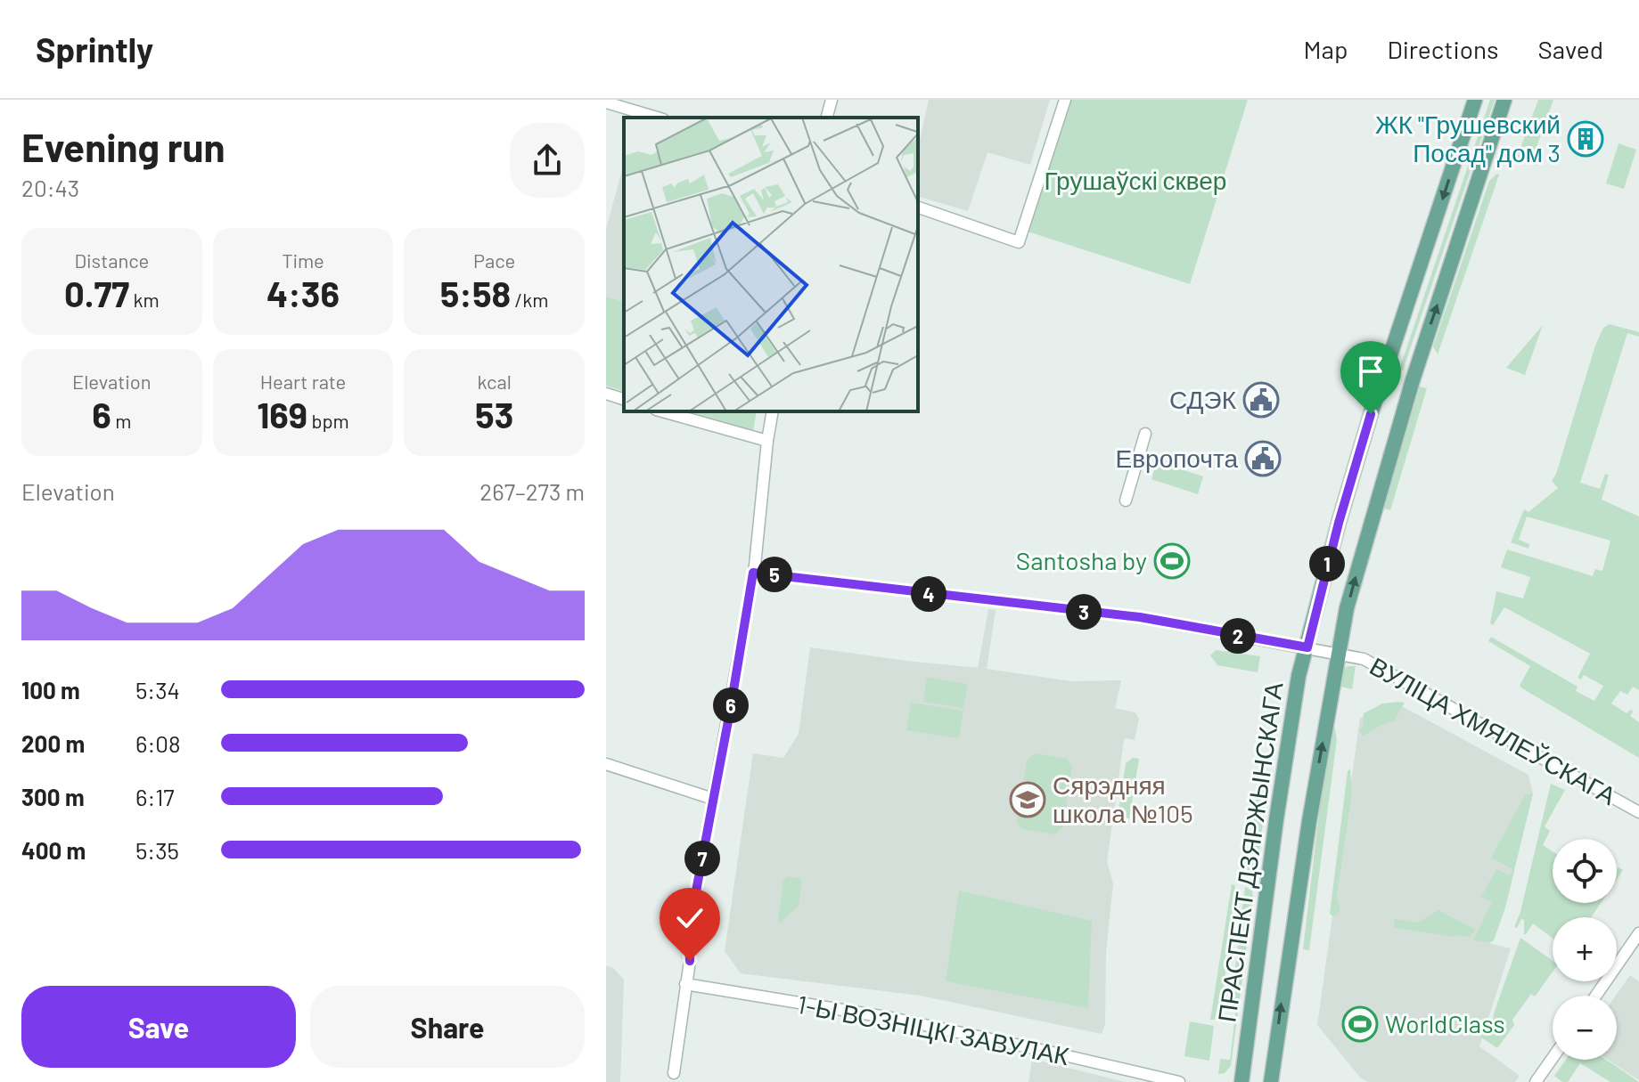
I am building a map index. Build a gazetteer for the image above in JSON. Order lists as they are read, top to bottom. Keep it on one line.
{"streets":{"main road":["ПРАСПЕКТ ДЗЯРЖЫНСКАГА"],"street":["ВУЛІЦА ХМЯЛЕЎСКАГА","1-Ы ВОЗНІЦКІ ЗАВУЛАК"]},"crossings":[["ВУЛІЦА ХМЯЛЕЎСКАГА","ПРАСПЕКТ ДЗЯРЖЫНСКАГА"]],"parks":["Грушаўскі сквер"],"places":{"building":["ЖК \"Грушевский Посад\" дом 3"],"public building":["СДЭК","Европочта"],"sports":["Santosha by","WorldClass"],"school or university":["Сярэдняя школа №105"]},"page":{"header":"Sprintly","nav":["Map","Directions","Saved"],"heading":["Evening run","20:43"],"stats":[["Distance","0.77 km"],["Time","4:36"],["Pace","5:58 /km"],["Elevation","6 m"],["Heart rate","169 bpm"],["kcal","53"]],"chart":["Elevation","267–273 m"],"pins":["1","5","4","3","2","6","7"],"list":[{"name":"100 m","note":"5:34"},{"name":"200 m","note":"6:08"},{"name":"300 m","note":"6:17"},{"name":"400 m","note":"5:35"}],"map_buttons":["+","−"],"buttons":["Save","Share"]}}
